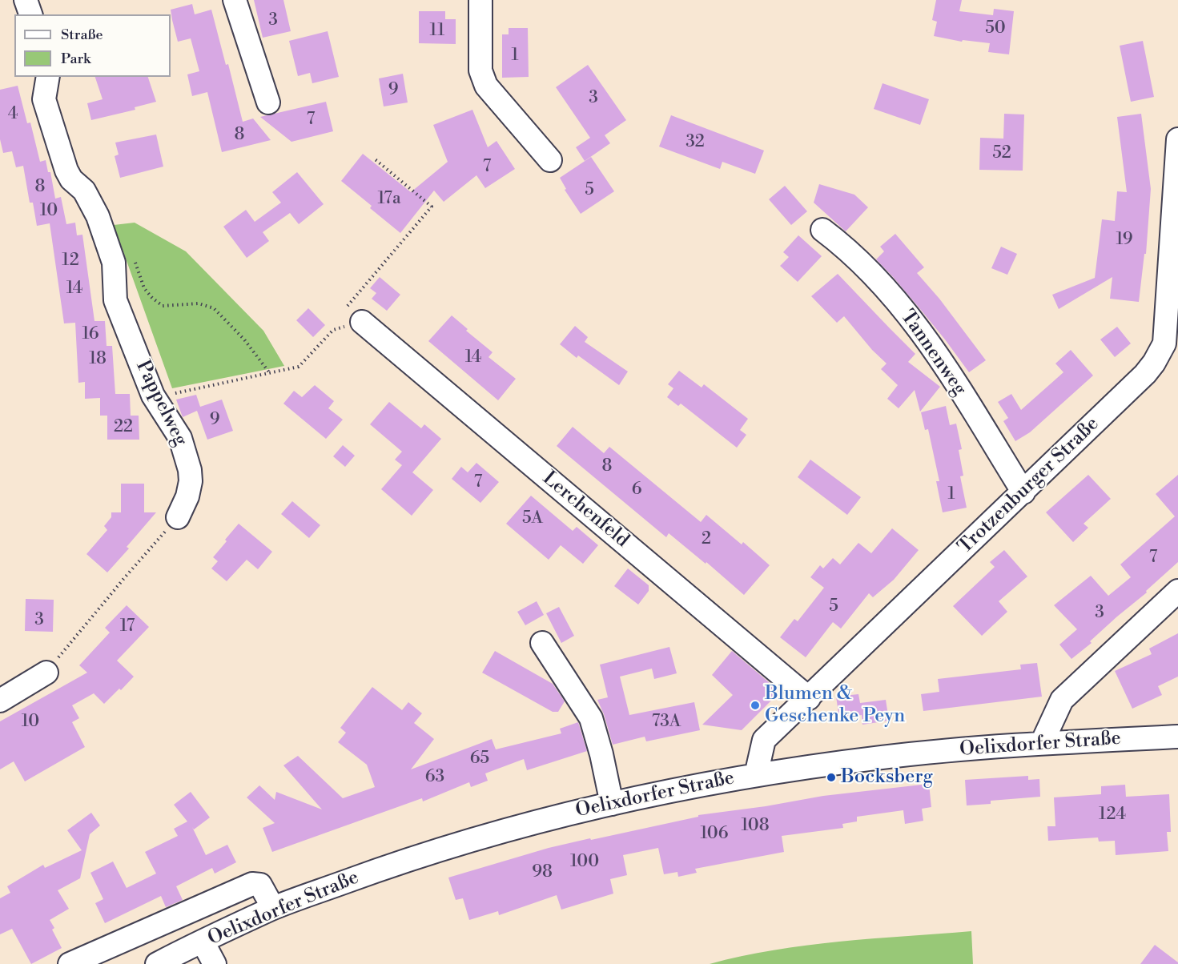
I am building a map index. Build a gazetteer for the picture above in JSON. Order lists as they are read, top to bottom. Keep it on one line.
{"streets":{"street":["Tannenweg","Pappelweg","Trotzenburger Straße","Lerchenfeld","Oelixdorfer Straße"]},"crossings":[["Tannenweg","Trotzenburger Straße"],["Trotzenburger Straße","Lerchenfeld"],["Trotzenburger Straße","Oelixdorfer Straße"]],"places":["Blumen & Geschenke Peyn","Bocksberg"],"house_numbers":["3","50","11","1","9","3","4","7","8","32","52","7","8","5","17a","10","19","12","14","16","14","18","9","22","8","7","6","1","5A","2","7","5","3","3","17","10","73A","65","63","124","108","106","100","98"],"legend":["Straße","Park"]}
